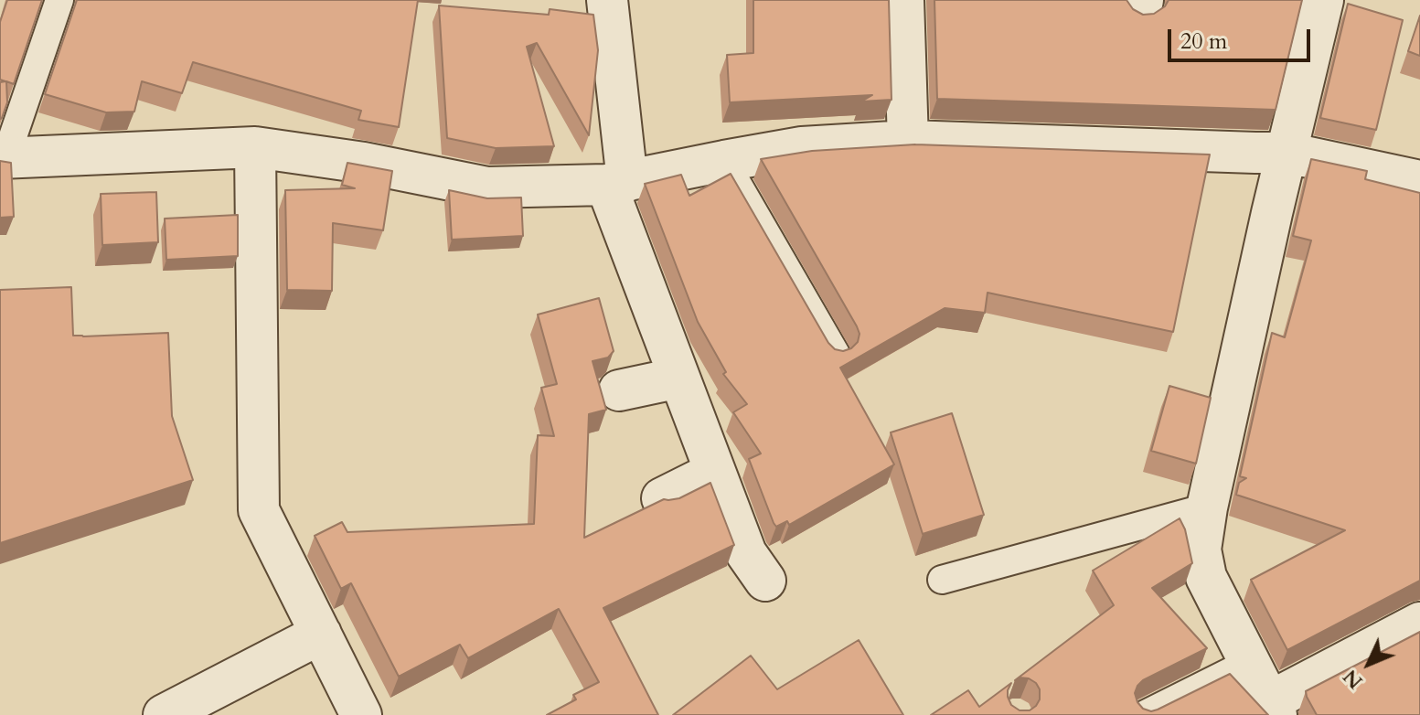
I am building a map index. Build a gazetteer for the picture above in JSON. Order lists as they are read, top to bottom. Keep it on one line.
{"scale_bar":"20 m","north":"bottom left"}
